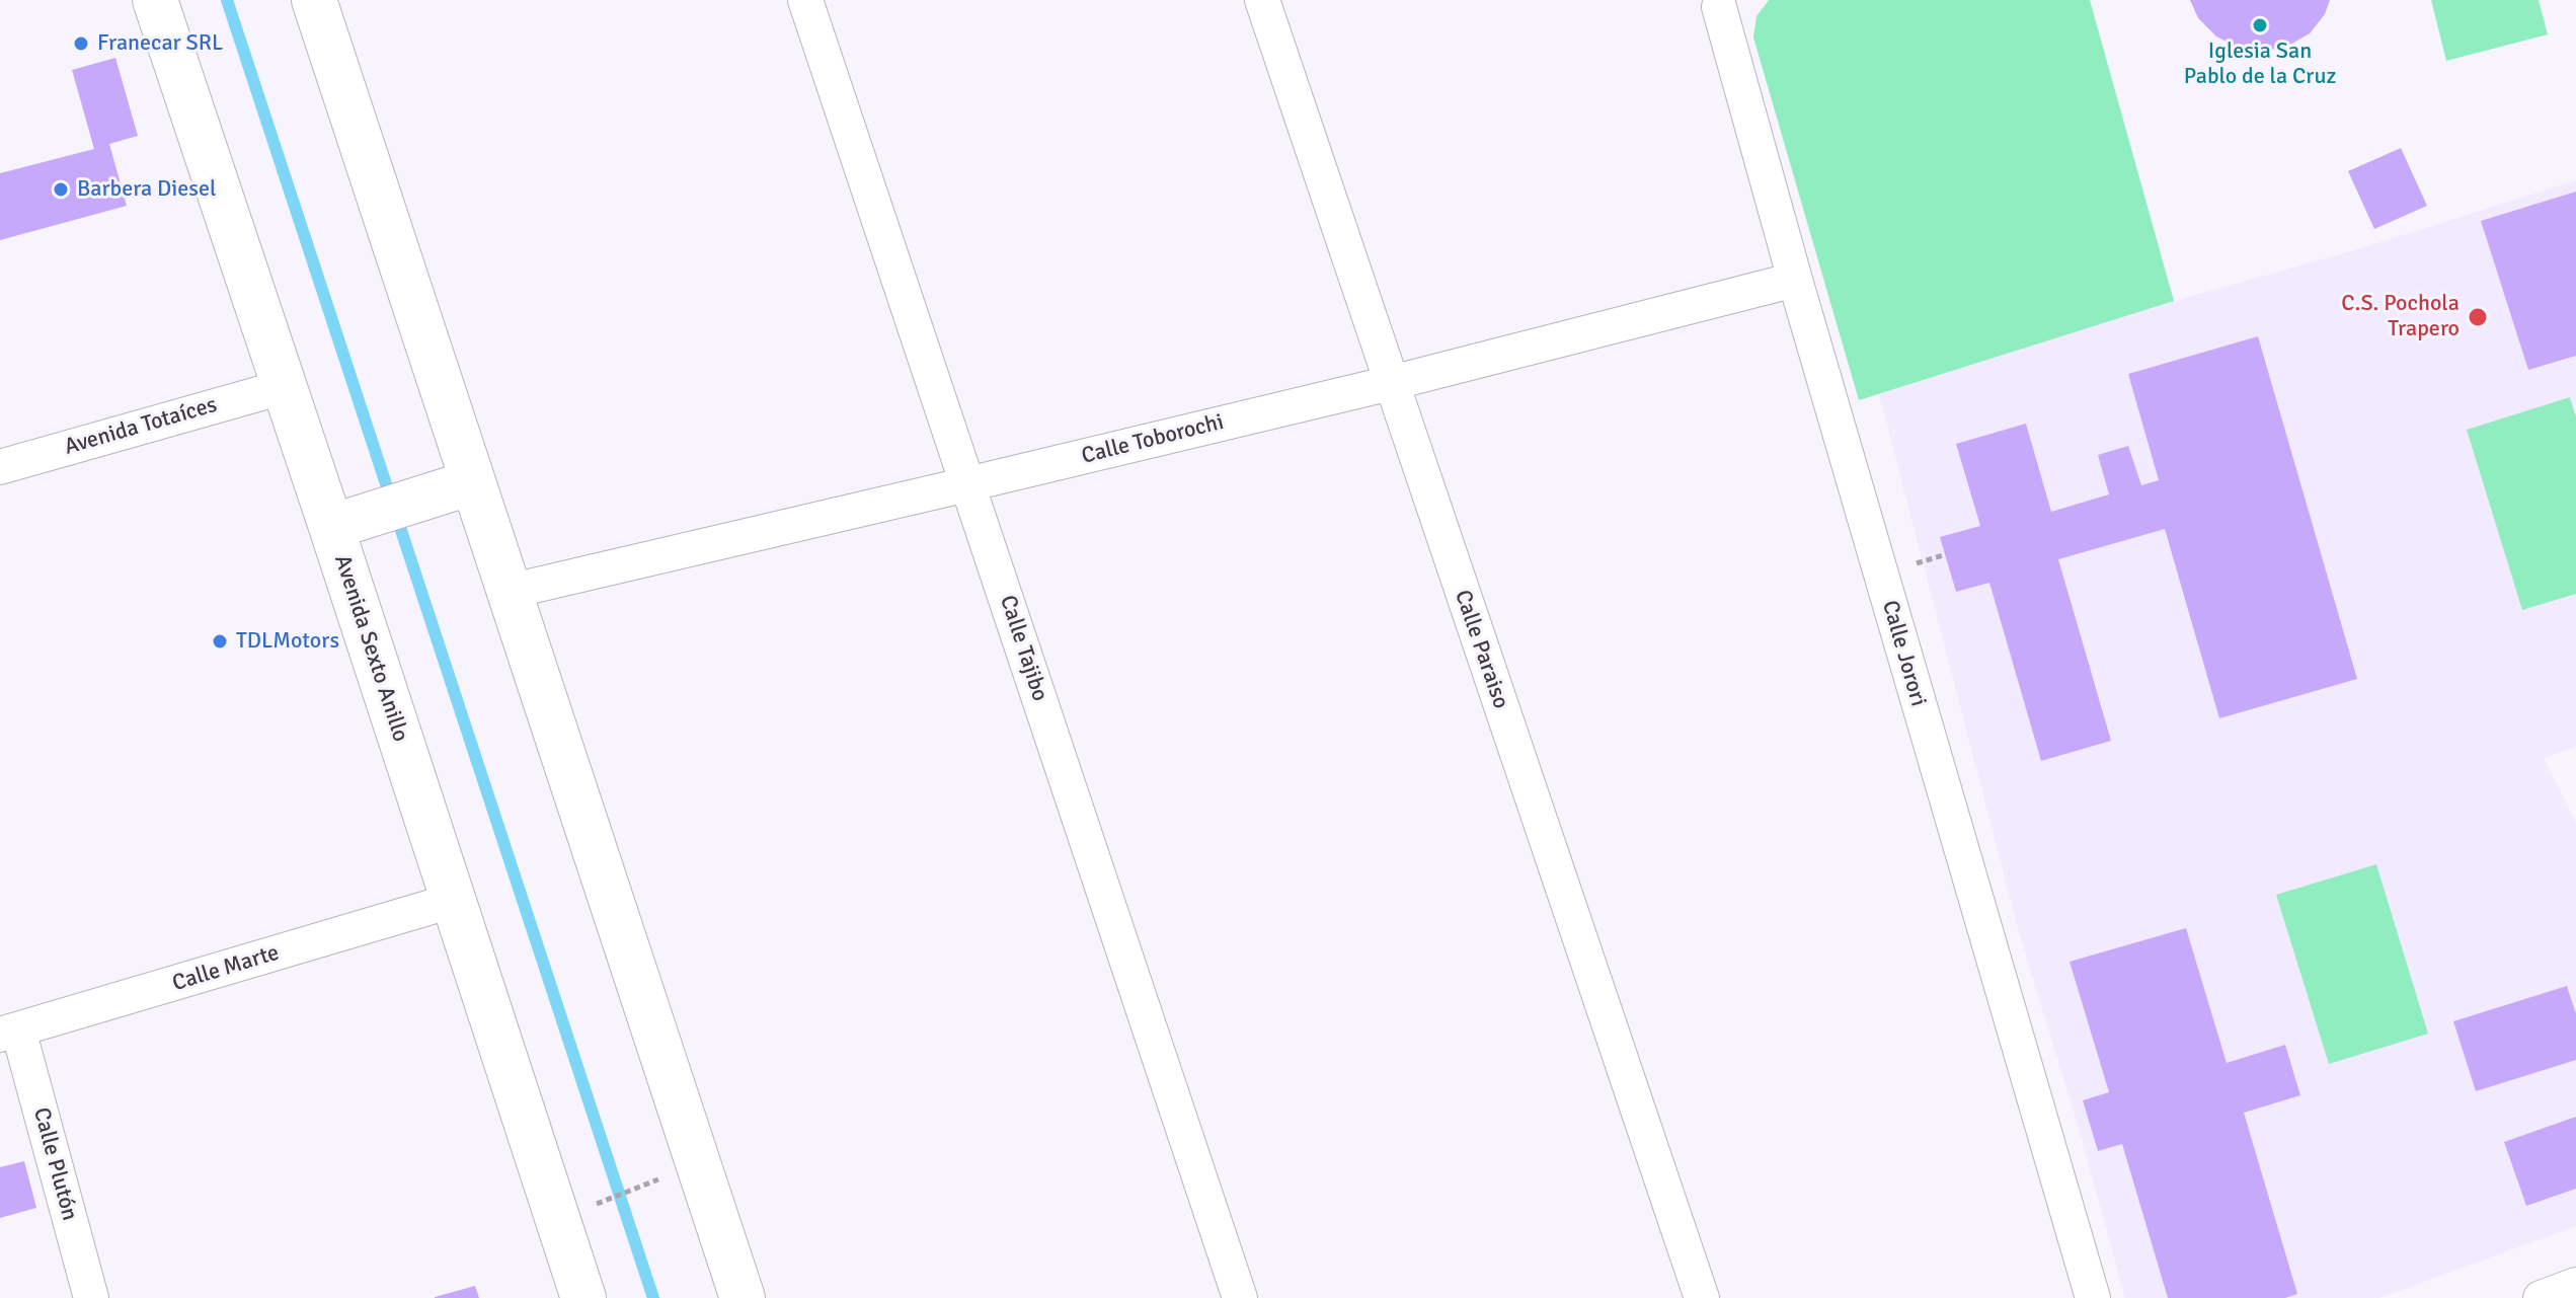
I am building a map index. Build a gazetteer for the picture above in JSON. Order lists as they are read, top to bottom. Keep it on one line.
{"streets":{"main road":["Avenida Sexto Anillo"],"street":["Avenida Totaíces","Calle Toborochi","Calle Tajibo","Calle Paraiso","Calle Jorori","Calle Marte","Calle Plutón"]},"crossings":[["Avenida Totaíces","Avenida Sexto Anillo"],["Calle Toborochi","Calle Tajibo"],["Calle Toborochi","Calle Paraiso"],["Calle Toborochi","Calle Jorori"],["Avenida Sexto Anillo","Calle Marte"],["Calle Marte","Calle Plutón"]],"places":["Iglesia San Pablo de la Cruz","Franecar SRL","Barbera Diesel","C.S. Pochola Trapero","TDLMotors"]}
